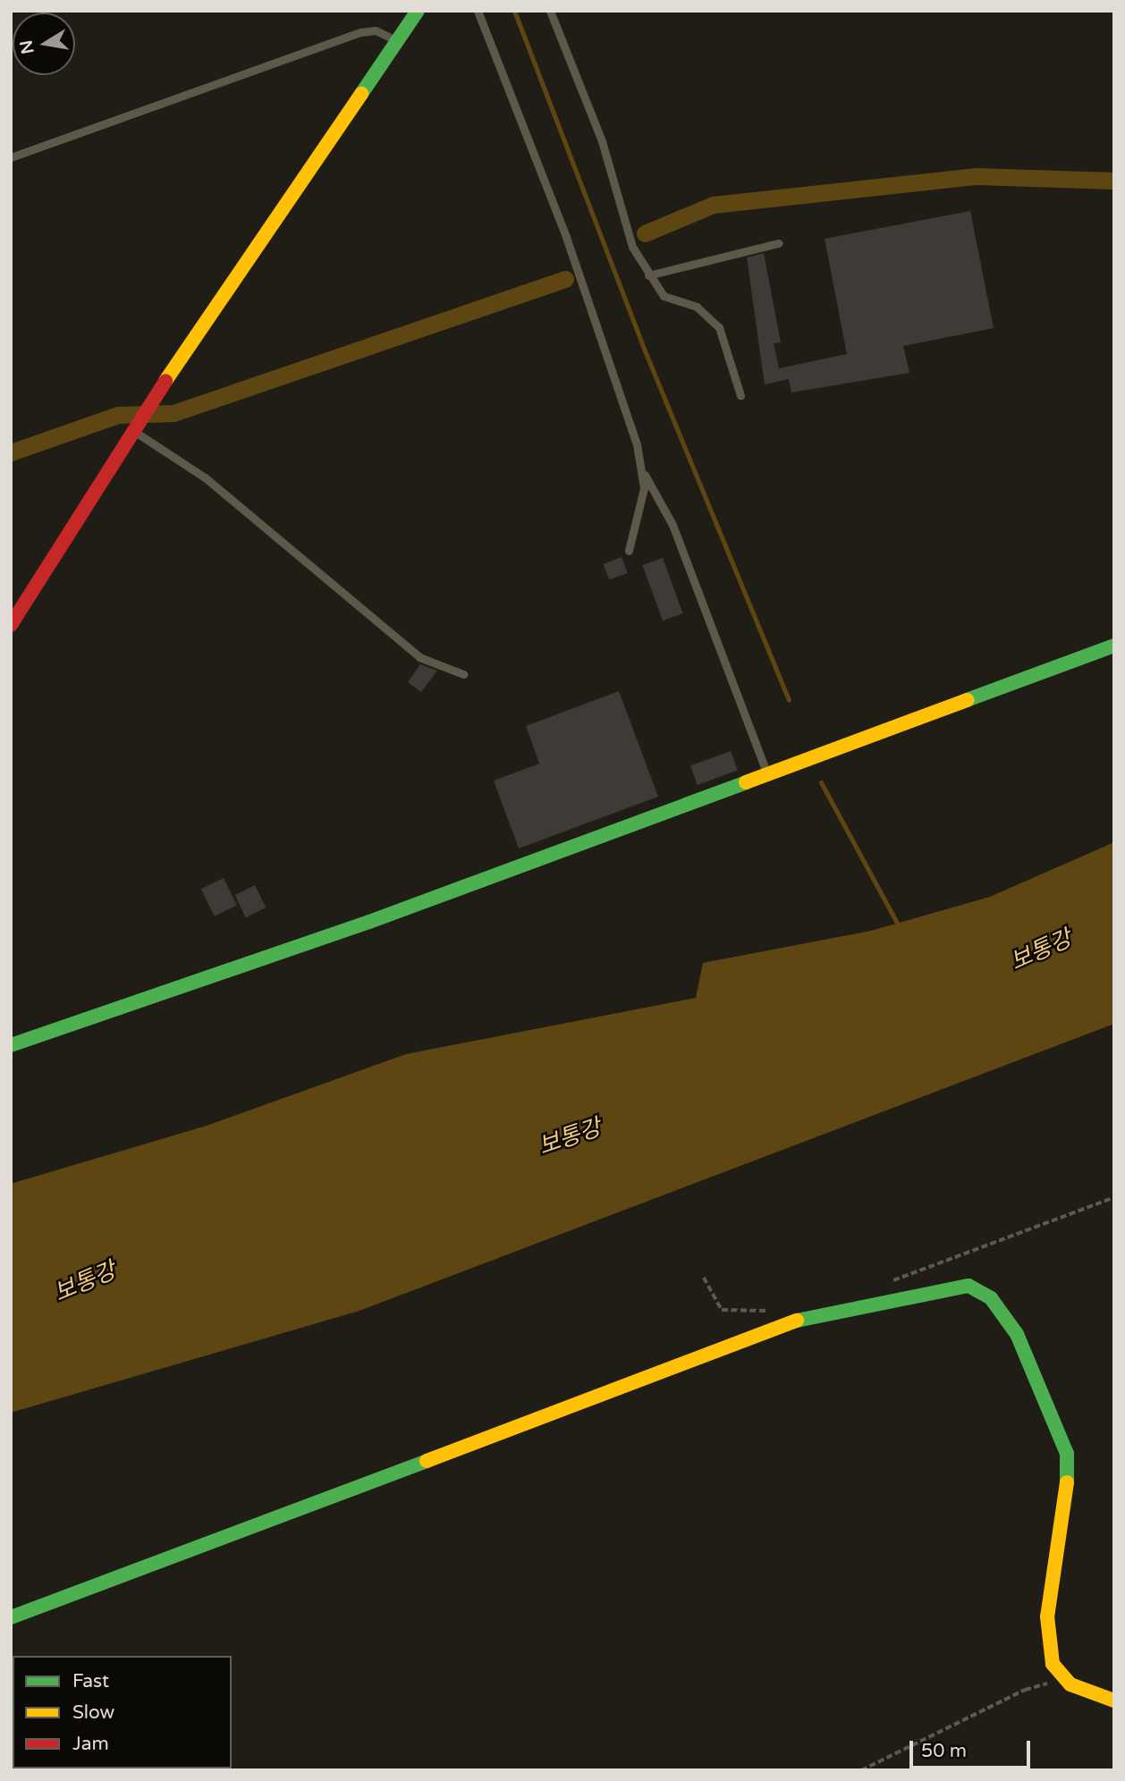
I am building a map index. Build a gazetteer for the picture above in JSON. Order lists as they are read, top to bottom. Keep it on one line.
{"water":["보통강"],"legend":["Fast","Slow","Jam"],"scale_bar":"50 m","north":"left"}
